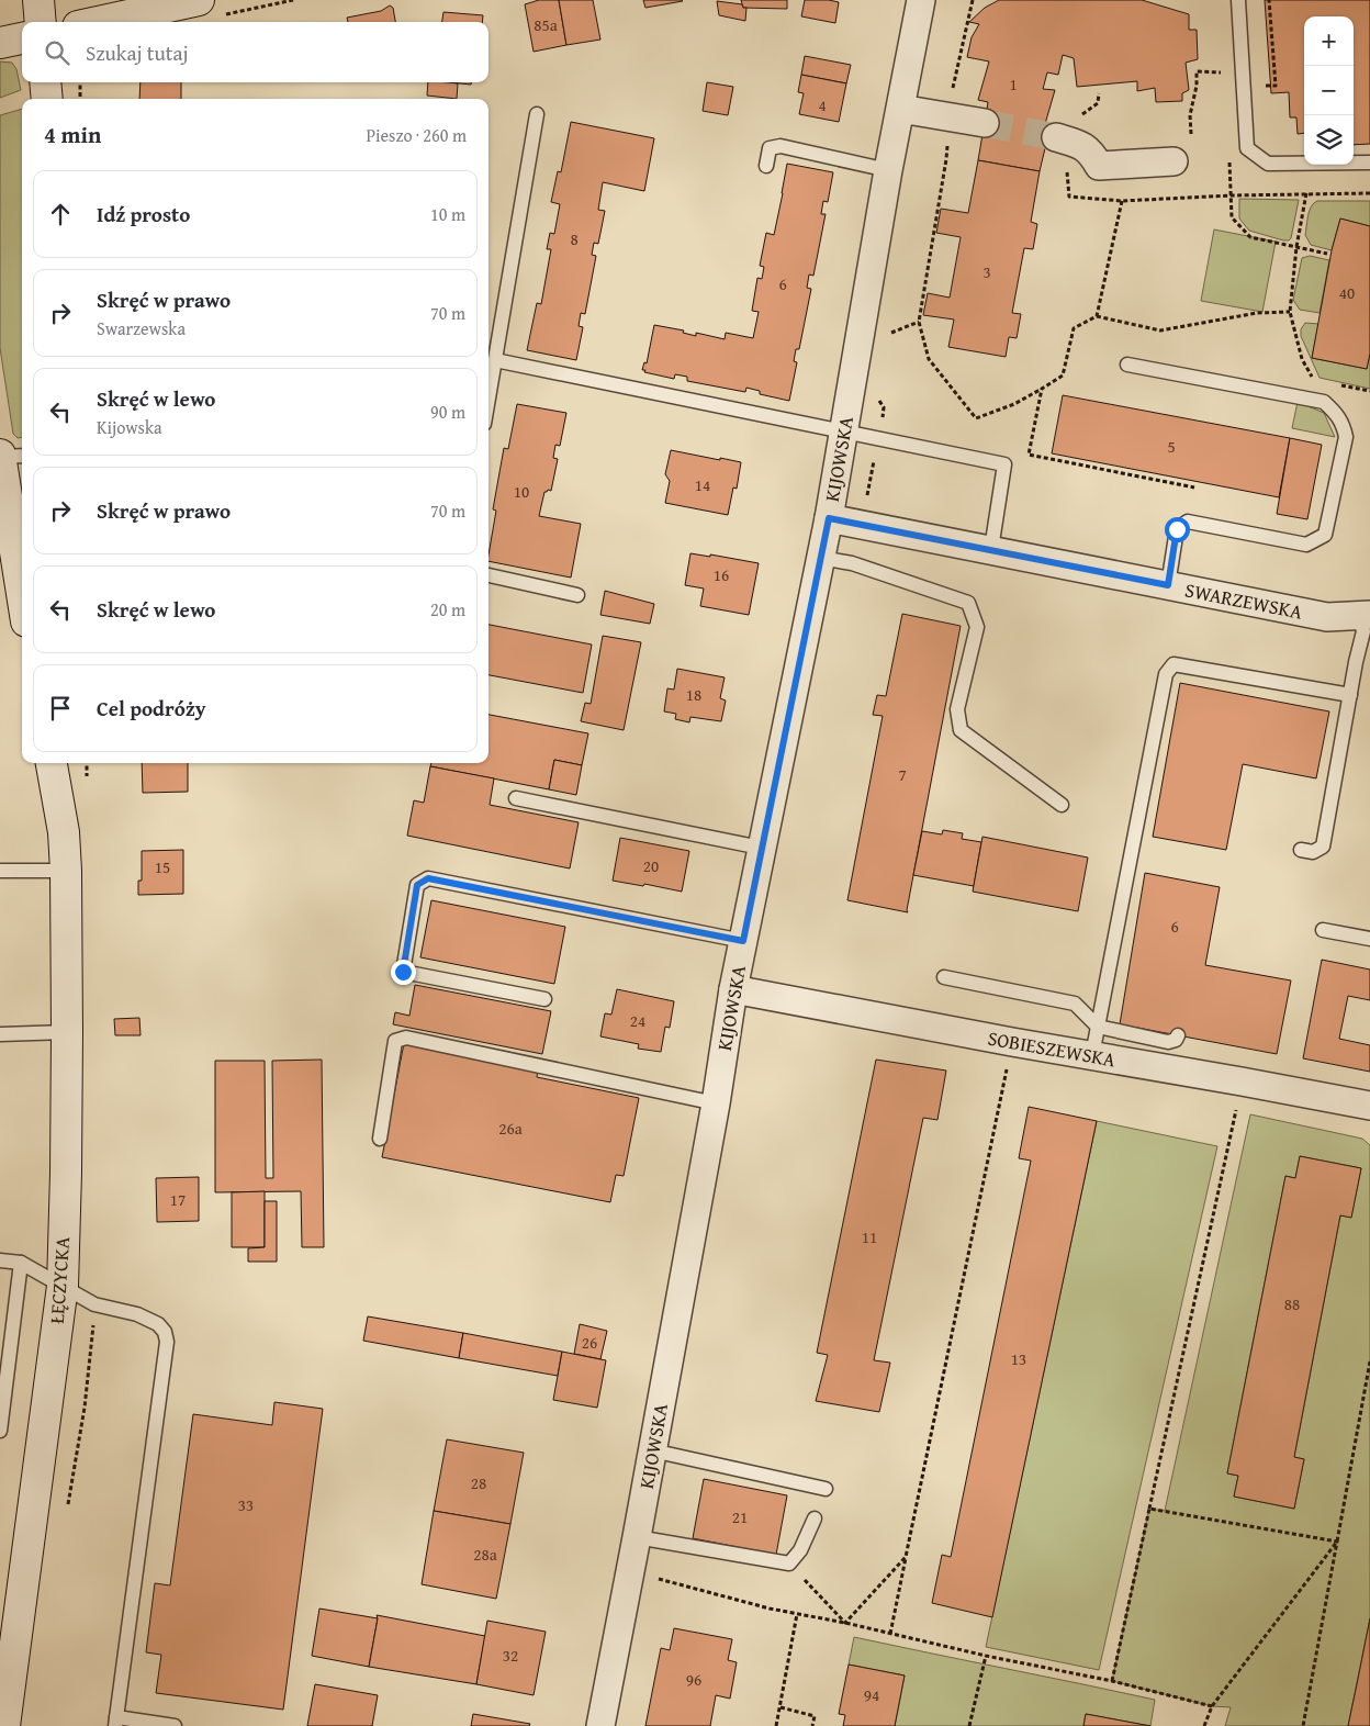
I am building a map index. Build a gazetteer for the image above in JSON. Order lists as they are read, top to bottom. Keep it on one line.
{"streets":{"street":["KIJOWSKA","SWARZEWSKA","SOBIESZEWSKA","ŁĘCZYCKA"]},"crossings":[["KIJOWSKA","SWARZEWSKA"],["KIJOWSKA","SOBIESZEWSKA"]],"house_numbers":["85a","1","4","8","3","6","40","5","14","10","16","18","7","20","15","6","24","26a","17","11","88","26","13","28","33","21","28a","32","96","94"],"page":{"map_buttons":["+","−"],"search":"Szukaj tutaj","heading":["4 min","Pieszo · 260 m"],"list":[["Idź prosto","10 m"],["Skręć w prawo","Swarzewska","70 m"],["Skręć w lewo","Kijowska","90 m"],["Skręć w prawo","70 m"],["Skręć w lewo","20 m"],"Cel podróży"]}}
